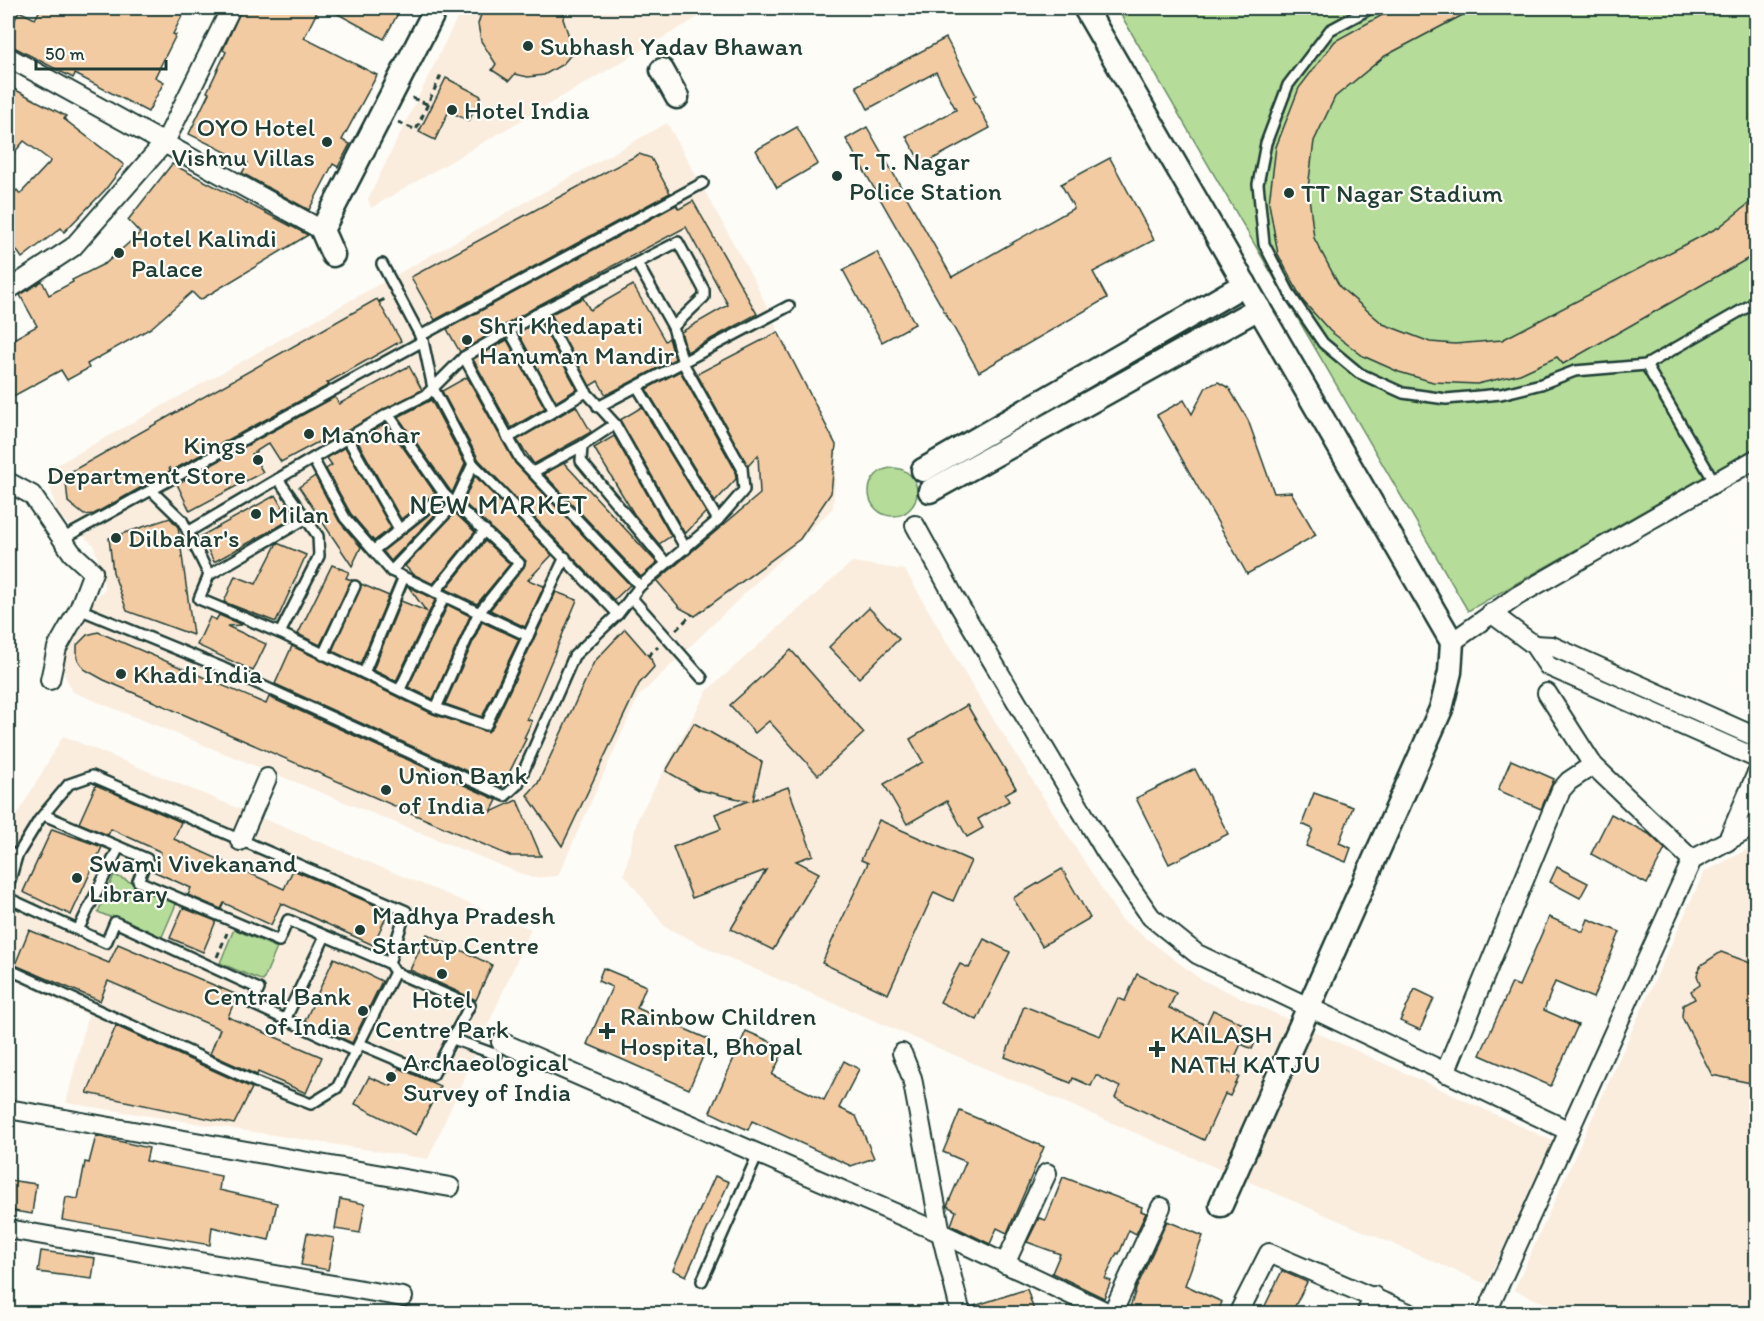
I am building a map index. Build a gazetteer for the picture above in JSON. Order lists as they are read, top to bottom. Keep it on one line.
{"districts":["NEW MARKET"],"places":{"other":["Subhash Yadav Bhawan","Hotel India","OYO Hotel Vishnu Villas","T. T. Nagar Police Station","TT Nagar Stadium","Hotel Kalindi Palace","Shri Khedapati Hanuman Mandir","Manohar","Kings Department Store","Milan","Dilbahar's","Khadi India","Union Bank of India","Swami Vivekanand Library","Madhya Pradesh Startup Centre","Hotel Centre Park","Central Bank of India","Archaeological Survey of India"],"health":["Rainbow Children Hospital, Bhopal","KAILASH NATH KATJU"]},"scale_bar":"50 m"}
